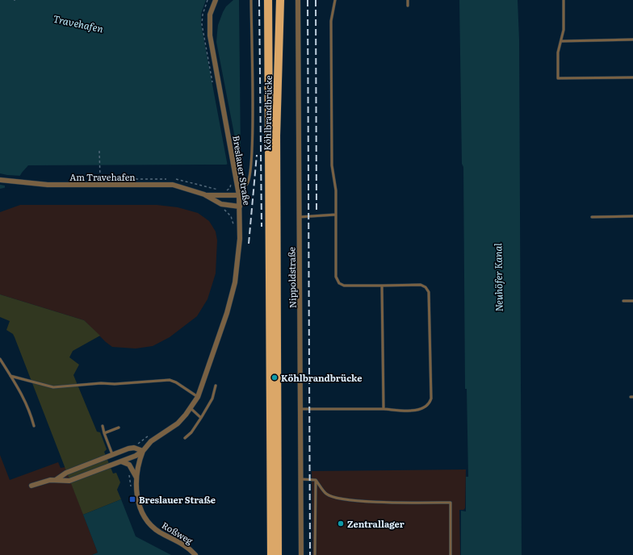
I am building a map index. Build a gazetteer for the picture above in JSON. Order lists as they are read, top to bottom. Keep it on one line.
{"streets":{"main road":["Köhlbrandbrücke"],"street":["Breslauer Straße","Am Travehafen","Nippoldstraße","Roßweg"]},"crossings":[["Breslauer Straße","Am Travehafen"],["Breslauer Straße","Roßweg"]],"water":["Travehafen","Neuhöfer Kanal"],"places":{"other":["Köhlbrandbrücke","Zentrallager"],"transit":["Breslauer Straße"]}}
